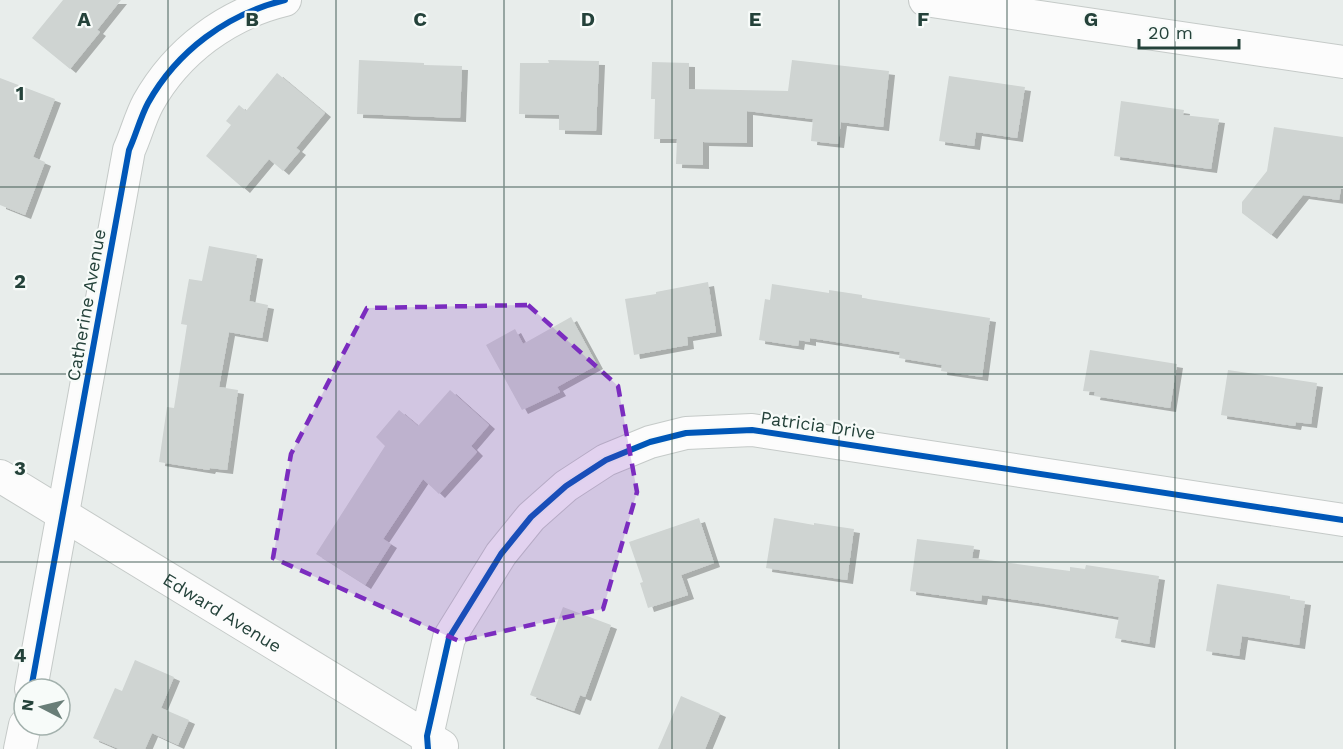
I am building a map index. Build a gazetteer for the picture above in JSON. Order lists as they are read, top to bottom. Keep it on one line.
{"streets":{"street":["Catherine Avenue","Patricia Drive","Edward Avenue"]},"crossings":[["Catherine Avenue","Edward Avenue"],["Patricia Drive","Edward Avenue"]],"scale_bar":"20 m","north":"left","grid":{"columns":["A","B","C","D","E","F","G"],"rows":["1","2","3","4"]}}
